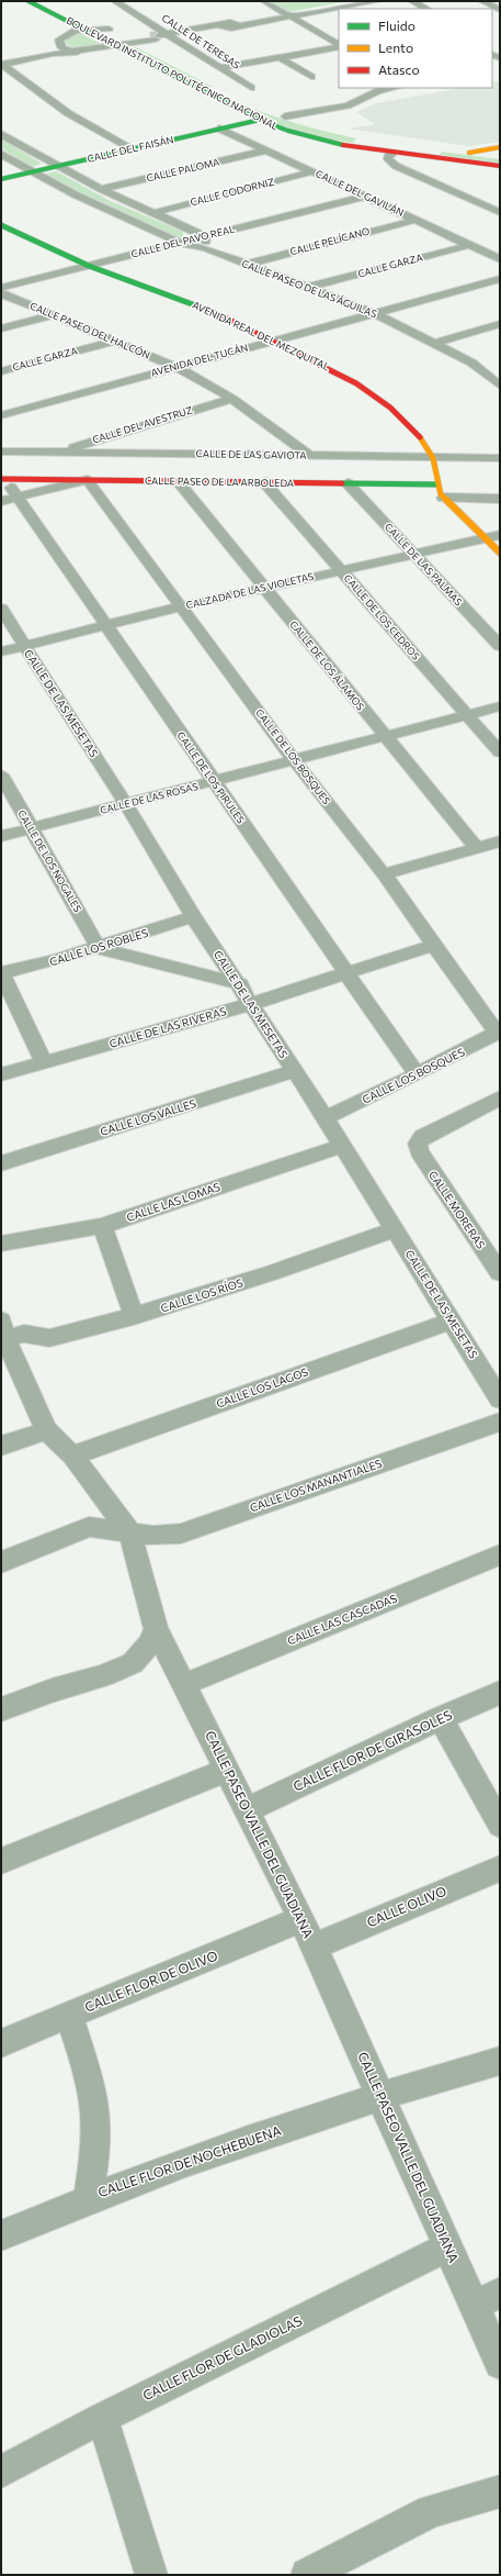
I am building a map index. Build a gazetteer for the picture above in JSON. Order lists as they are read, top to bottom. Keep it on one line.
{"streets":{"street":["CALLE DE TERESAS","BOULEVARD INSTITUTO POLITÉCNICO NACIONAL","CALLE DEL FAISÁN","CALLE PALOMA","CALLE CODORNIZ","CALLE DEL GAVILÁN","CALLE DEL PAVO REAL","CALLE PELÍCANO","CALLE GARZA","CALLE PASEO DE LAS ÁGUILAS","CALLE PASEO DEL HALCÓN","AVENIDA REAL DEL MEZQUITAL","AVENIDA DEL TUCÁN","CALLE DEL AVESTRUZ","CALLE DE LAS GAVIOTA","CALLE PASEO DE LA ARBOLEDA","CALLE DE LAS PALMAS","CALZADA DE LAS VIOLETAS","CALLE DE LOS CEDROS","CALLE DE LOS ÁLAMOS","CALLE DE LAS MESETAS","CALLE DE LOS BOSQUES","CALLE DE LOS PIRULES","CALLE DE LAS ROSAS","CALLE DE LOS NOGALES","CALLE LOS ROBLES","CALLE DE LAS RIVERAS","CALLE LOS BOSQUES","CALLE LOS VALLES","CALLE LAS LOMAS","CALLE MORERAS","CALLE LOS RÍOS","CALLE LOS LAGOS","CALLE LOS MANANTIALES","CALLE LAS CASCADAS","CALLE FLOR DE GIRASOLES","CALLE PASEO VALLE DEL GUADIANA","CALLE OLIVO","CALLE FLOR DE OLIVO","CALLE FLOR DE NOCHEBUENA","CALLE FLOR DE GLADIOLAS"]},"crossings":[["BOULEVARD INSTITUTO POLITÉCNICO NACIONAL","CALLE DEL FAISÁN"],["CALLE DEL FAISÁN","CALLE DEL GAVILÁN"],["CALLE DEL FAISÁN","CALLE PASEO DE LAS ÁGUILAS"],["CALLE PALOMA","CALLE DEL GAVILÁN"],["CALLE CODORNIZ","CALLE DEL GAVILÁN"],["CALLE DEL GAVILÁN","CALLE DEL PAVO REAL"],["CALLE DEL GAVILÁN","CALLE PELÍCANO"],["CALLE DEL GAVILÁN","CALLE GARZA"],["CALLE DEL PAVO REAL","CALLE PASEO DE LAS ÁGUILAS"],["CALLE DEL PAVO REAL","AVENIDA REAL DEL MEZQUITAL"],["CALLE PELÍCANO","CALLE PASEO DE LAS ÁGUILAS"],["CALLE GARZA","CALLE PASEO DE LAS ÁGUILAS"],["CALLE GARZA","CALLE PASEO DEL HALCÓN"],["CALLE PASEO DE LAS ÁGUILAS","AVENIDA DEL TUCÁN"],["CALLE PASEO DEL HALCÓN","AVENIDA DEL TUCÁN"],["CALLE PASEO DEL HALCÓN","CALLE DEL AVESTRUZ"],["CALLE PASEO DEL HALCÓN","CALLE DE LAS GAVIOTA"],["AVENIDA REAL DEL MEZQUITAL","AVENIDA DEL TUCÁN"],["AVENIDA REAL DEL MEZQUITAL","CALLE DE LAS GAVIOTA"],["AVENIDA REAL DEL MEZQUITAL","CALLE PASEO DE LA ARBOLEDA"],["CALLE DEL AVESTRUZ","CALLE DE LAS GAVIOTA"],["CALLE PASEO DE LA ARBOLEDA","CALLE DE LAS PALMAS"],["CALLE PASEO DE LA ARBOLEDA","CALLE DE LOS CEDROS"],["CALLE PASEO DE LA ARBOLEDA","CALLE DE LOS ÁLAMOS"],["CALLE PASEO DE LA ARBOLEDA","CALLE DE LOS BOSQUES"],["CALLE PASEO DE LA ARBOLEDA","CALLE DE LOS PIRULES"],["CALLE DE LAS PALMAS","CALZADA DE LAS VIOLETAS"],["CALZADA DE LAS VIOLETAS","CALLE DE LOS CEDROS"],["CALZADA DE LAS VIOLETAS","CALLE DE LOS ÁLAMOS"],["CALZADA DE LAS VIOLETAS","CALLE DE LAS MESETAS"],["CALZADA DE LAS VIOLETAS","CALLE DE LOS BOSQUES"],["CALZADA DE LAS VIOLETAS","CALLE DE LOS PIRULES"],["CALLE DE LOS CEDROS","CALLE DE LAS ROSAS"],["CALLE DE LOS ÁLAMOS","CALLE DE LAS ROSAS"],["CALLE DE LAS MESETAS","CALLE DE LAS ROSAS"],["CALLE DE LAS MESETAS","CALLE LOS ROBLES"],["CALLE DE LAS MESETAS","CALLE DE LAS RIVERAS"],["CALLE DE LAS MESETAS","CALLE LOS BOSQUES"],["CALLE DE LAS MESETAS","CALLE LOS VALLES"],["CALLE DE LAS MESETAS","CALLE LAS LOMAS"],["CALLE DE LAS MESETAS","CALLE LOS RÍOS"],["CALLE DE LAS MESETAS","CALLE LOS LAGOS"],["CALLE DE LOS BOSQUES","CALLE DE LAS ROSAS"],["CALLE DE LOS BOSQUES","CALLE DE LAS RIVERAS"],["CALLE DE LOS BOSQUES","CALLE LOS BOSQUES"],["CALLE DE LOS PIRULES","CALLE DE LAS ROSAS"],["CALLE DE LOS PIRULES","CALLE DE LAS RIVERAS"],["CALLE DE LOS PIRULES","CALLE LOS BOSQUES"],["CALLE DE LAS ROSAS","CALLE DE LOS NOGALES"],["CALLE DE LOS NOGALES","CALLE LOS ROBLES"],["CALLE LOS RÍOS","CALLE PASEO VALLE DEL GUADIANA"],["CALLE LOS LAGOS","CALLE PASEO VALLE DEL GUADIANA"],["CALLE LOS MANANTIALES","CALLE PASEO VALLE DEL GUADIANA"],["CALLE LAS CASCADAS","CALLE PASEO VALLE DEL GUADIANA"],["CALLE FLOR DE GIRASOLES","CALLE PASEO VALLE DEL GUADIANA"],["CALLE PASEO VALLE DEL GUADIANA","CALLE OLIVO"],["CALLE PASEO VALLE DEL GUADIANA","CALLE FLOR DE OLIVO"],["CALLE PASEO VALLE DEL GUADIANA","CALLE FLOR DE NOCHEBUENA"],["CALLE PASEO VALLE DEL GUADIANA","CALLE FLOR DE GLADIOLAS"]],"legend":["Fluido","Lento","Atasco"]}
